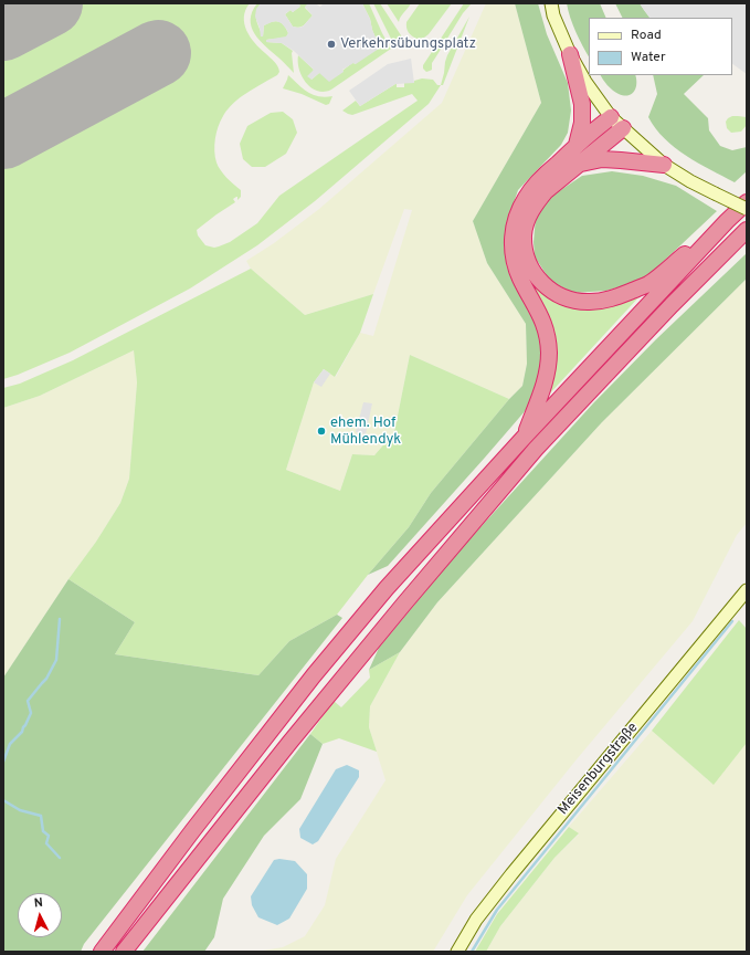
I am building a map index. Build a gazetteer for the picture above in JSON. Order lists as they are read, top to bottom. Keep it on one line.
{"streets":{"main road":["Meisenburgstraße"]},"places":["Verkehrsübungsplatz","ehem. Hof Mühlendyk"],"legend":["Road","Water"],"north":"top"}
